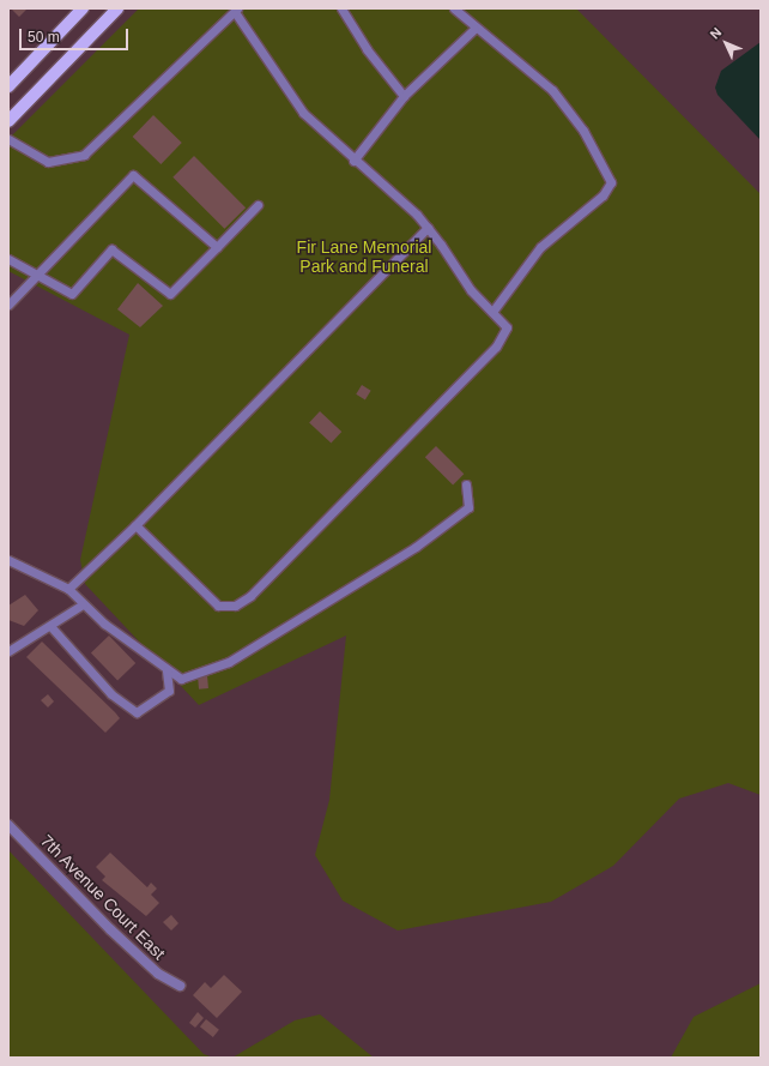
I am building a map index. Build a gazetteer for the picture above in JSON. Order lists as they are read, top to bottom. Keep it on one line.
{"streets":{"street":["7th Avenue Court East"]},"parks":["Fir Lane Memorial Park and Funeral"],"scale_bar":"50 m","north":"top left"}
